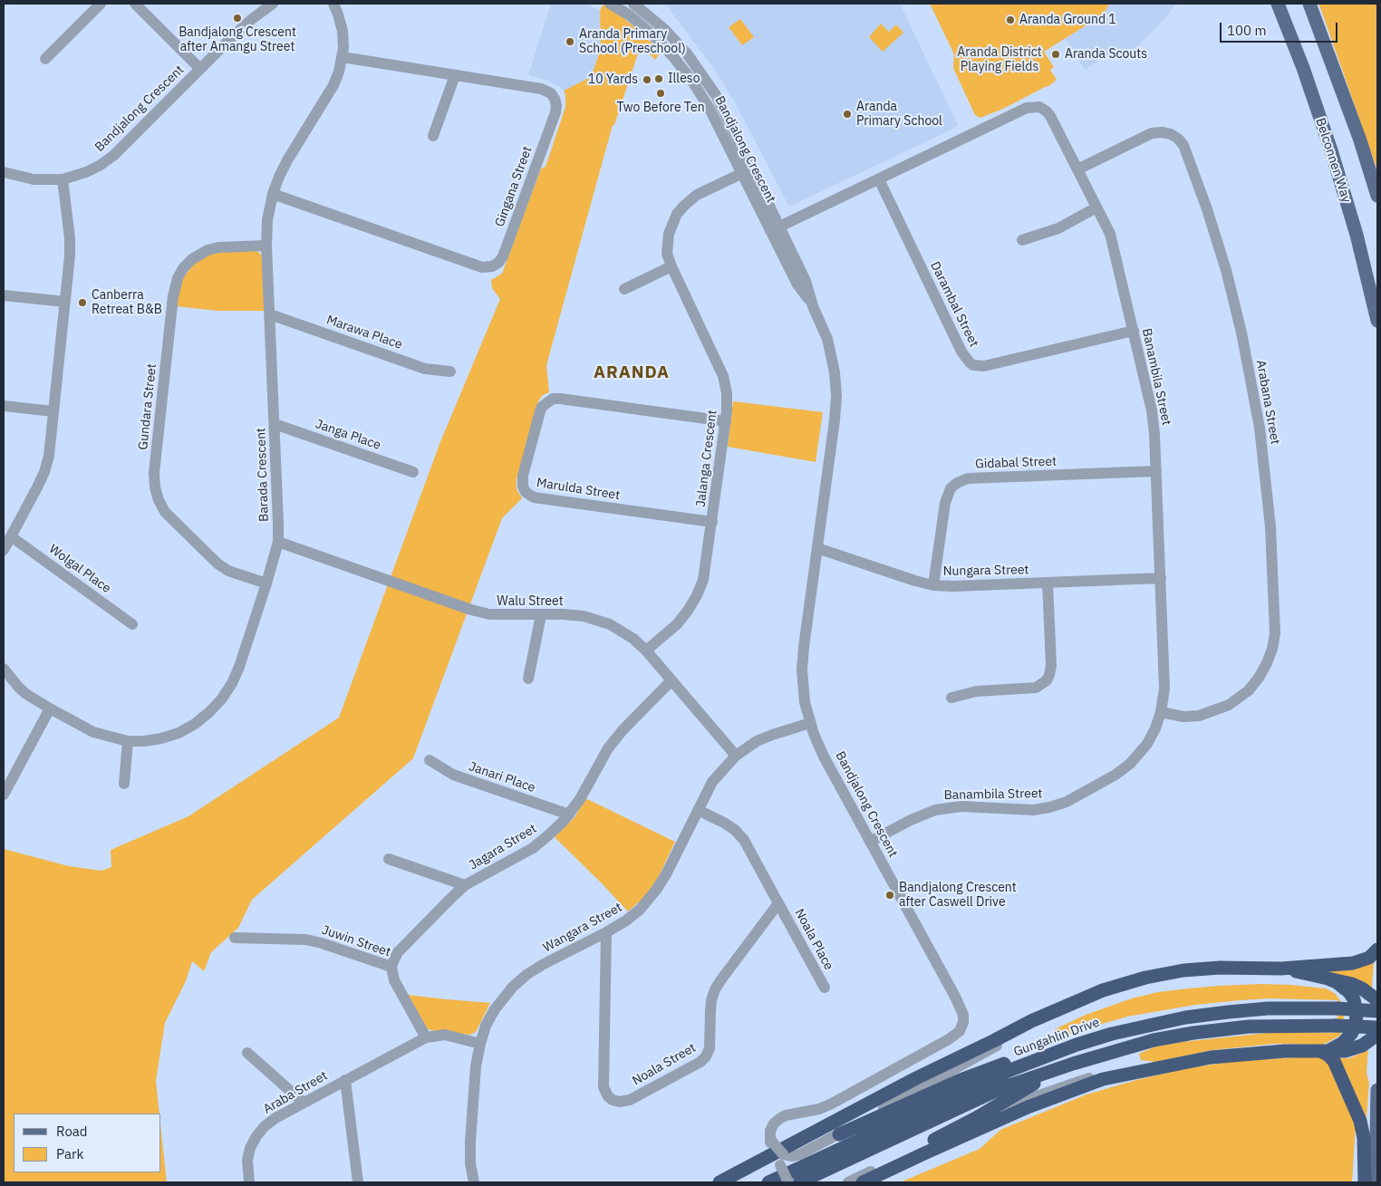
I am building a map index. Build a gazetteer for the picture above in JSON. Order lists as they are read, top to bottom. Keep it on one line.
{"streets":{"highway":["Gungahlin Drive"],"main road":["Belconnen Way"],"street":["Bandjalong Crescent","Gingana Street","Darambal Street","Marawa Place","Banambila Street","Arabana Street","Gundara Street","Janga Place","Jalanga Crescent","Gidabal Street","Barada Crescent","Marulda Street","Wolgal Place","Nungara Street","Walu Street","Janari Place","Jagara Street","Wangara Street","Noala Place","Juwin Street","Noala Street","Araba Street"]},"crossings":[["Bandjalong Crescent","Banambila Street"],["Bandjalong Crescent","Jalanga Crescent"],["Bandjalong Crescent","Nungara Street"],["Bandjalong Crescent","Wangara Street"],["Gingana Street","Barada Crescent"],["Darambal Street","Banambila Street"],["Marawa Place","Barada Crescent"],["Banambila Street","Arabana Street"],["Banambila Street","Gidabal Street"],["Banambila Street","Nungara Street"],["Gundara Street","Barada Crescent"],["Janga Place","Barada Crescent"],["Jalanga Crescent","Marulda Street"],["Jalanga Crescent","Walu Street"],["Gidabal Street","Nungara Street"],["Barada Crescent","Walu Street"],["Walu Street","Jagara Street"],["Walu Street","Wangara Street"],["Janari Place","Jagara Street"],["Jagara Street","Juwin Street"],["Wangara Street","Noala Street"],["Wangara Street","Araba Street"],["Noala Place","Noala Street"],["Juwin Street","Araba Street"]],"districts":["ARANDA"],"parks":["Aranda District Playing Fields"],"places":["Bandjalong Crescent after Amangu Street","Aranda Ground 1","Aranda Primary School (Preschool)","Aranda Scouts","Illeso","10 Yards","Two Before Ten","Aranda Primary School","Canberra Retreat B&B","Bandjalong Crescent after Caswell Drive"],"legend":["Road","Park"],"scale_bar":"100 m"}
